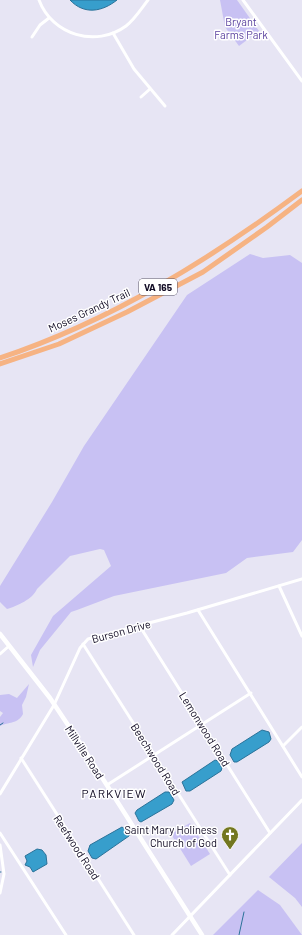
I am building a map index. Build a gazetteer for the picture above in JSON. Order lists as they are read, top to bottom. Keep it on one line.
{"streets":{"main road":["VA 165","Moses Grandy Trail"],"street":["Burson Drive","Lemonwood Road","Millville Road","Beechwood Road","Reefwood Road"]},"crossings":[["Burson Drive","Lemonwood Road"],["Burson Drive","Millville Road"],["Burson Drive","Beechwood Road"],["Burson Drive","Reefwood Road"]],"districts":["PARKVIEW"],"parks":["Bryant Farms Park"],"places":{"church":["Saint Mary Holiness Church of God"]}}
